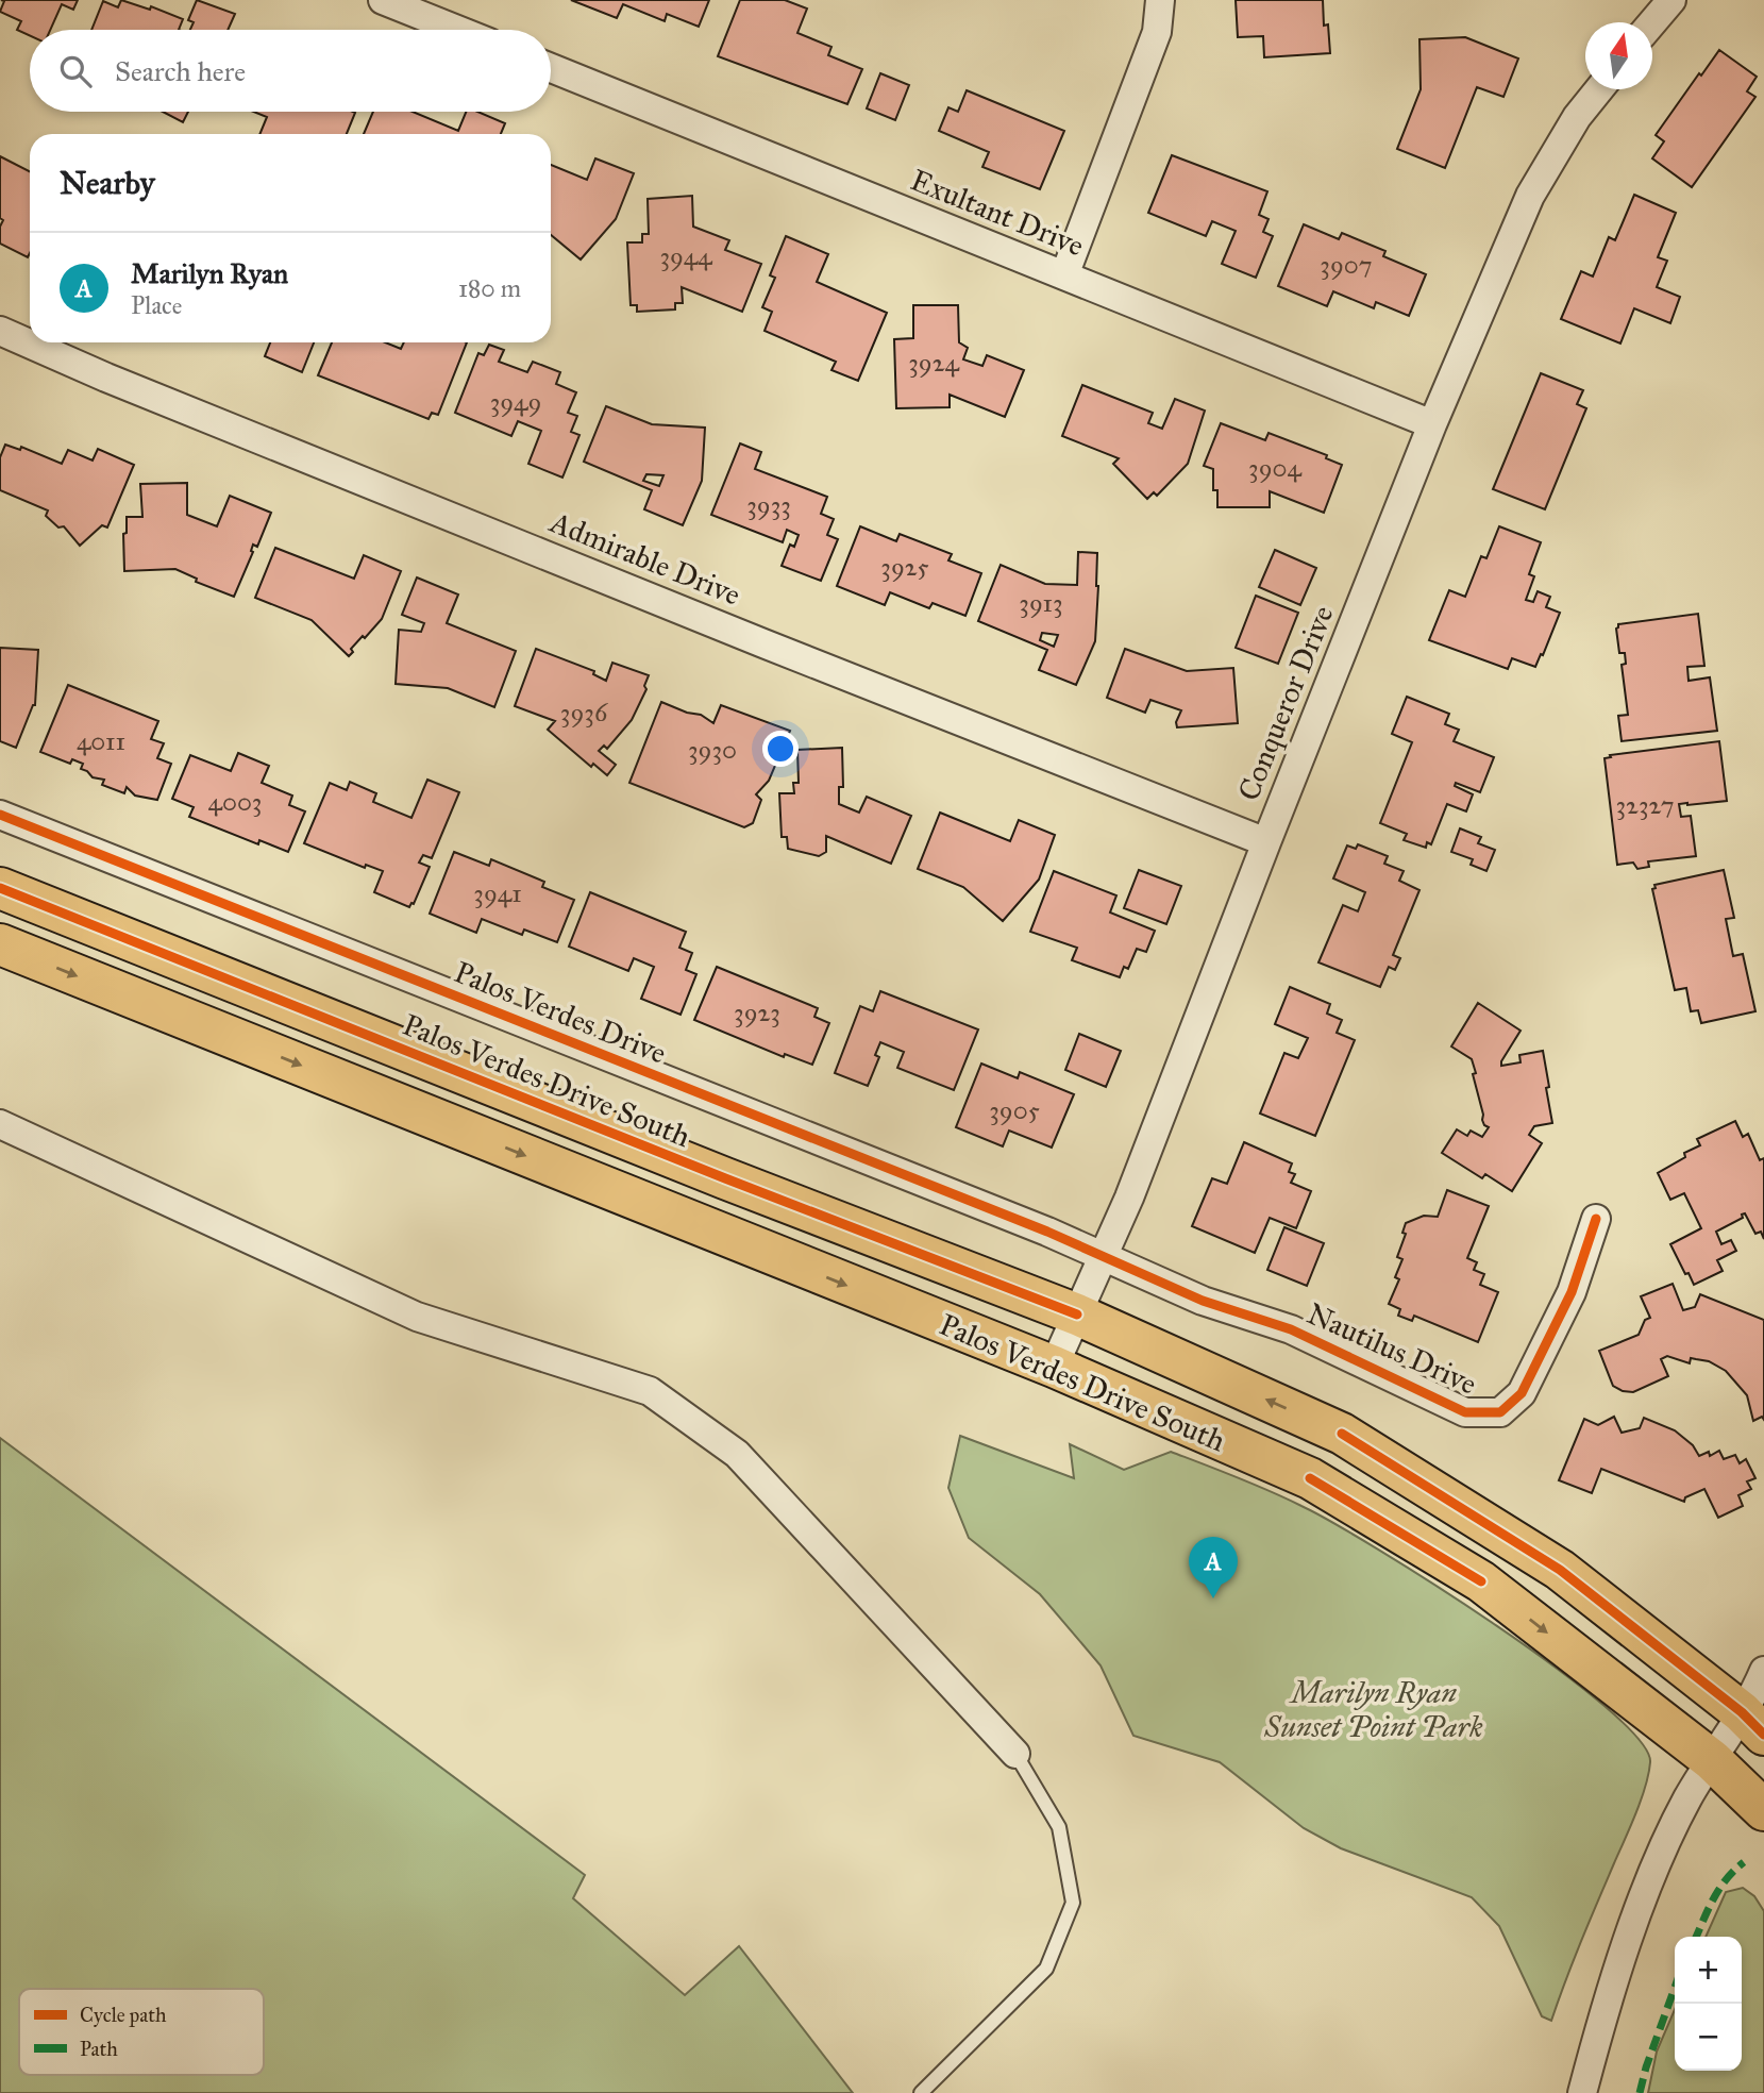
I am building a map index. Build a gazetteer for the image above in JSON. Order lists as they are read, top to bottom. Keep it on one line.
{"streets":{"main road":["Palos Verdes Drive South"],"street":["Exultant Drive","Admirable Drive","Conqueror Drive","Palos Verdes Drive","Nautilus Drive"]},"crossings":[["Exultant Drive","Conqueror Drive"],["Admirable Drive","Conqueror Drive"],["Conqueror Drive","Palos Verdes Drive"],["Conqueror Drive","Palos Verdes Drive South"],["Conqueror Drive","Nautilus Drive"],["Palos Verdes Drive","Nautilus Drive"]],"parks":["Marilyn Ryan Sunset Point Park"],"house_numbers":["3944","3907","3924","3949","3904","3933","3925","3913","3936","4011","3930","4003","32327","3941","3923","3905"],"legend":["Cycle path","Path"],"north":"top","page":{"search":"Search here","heading":"Nearby","list":[{"mark":"A","name":"Marilyn Ryan","note":"Place","value":"180 m"}],"pins":"A","map_buttons":["+","−"]}}
